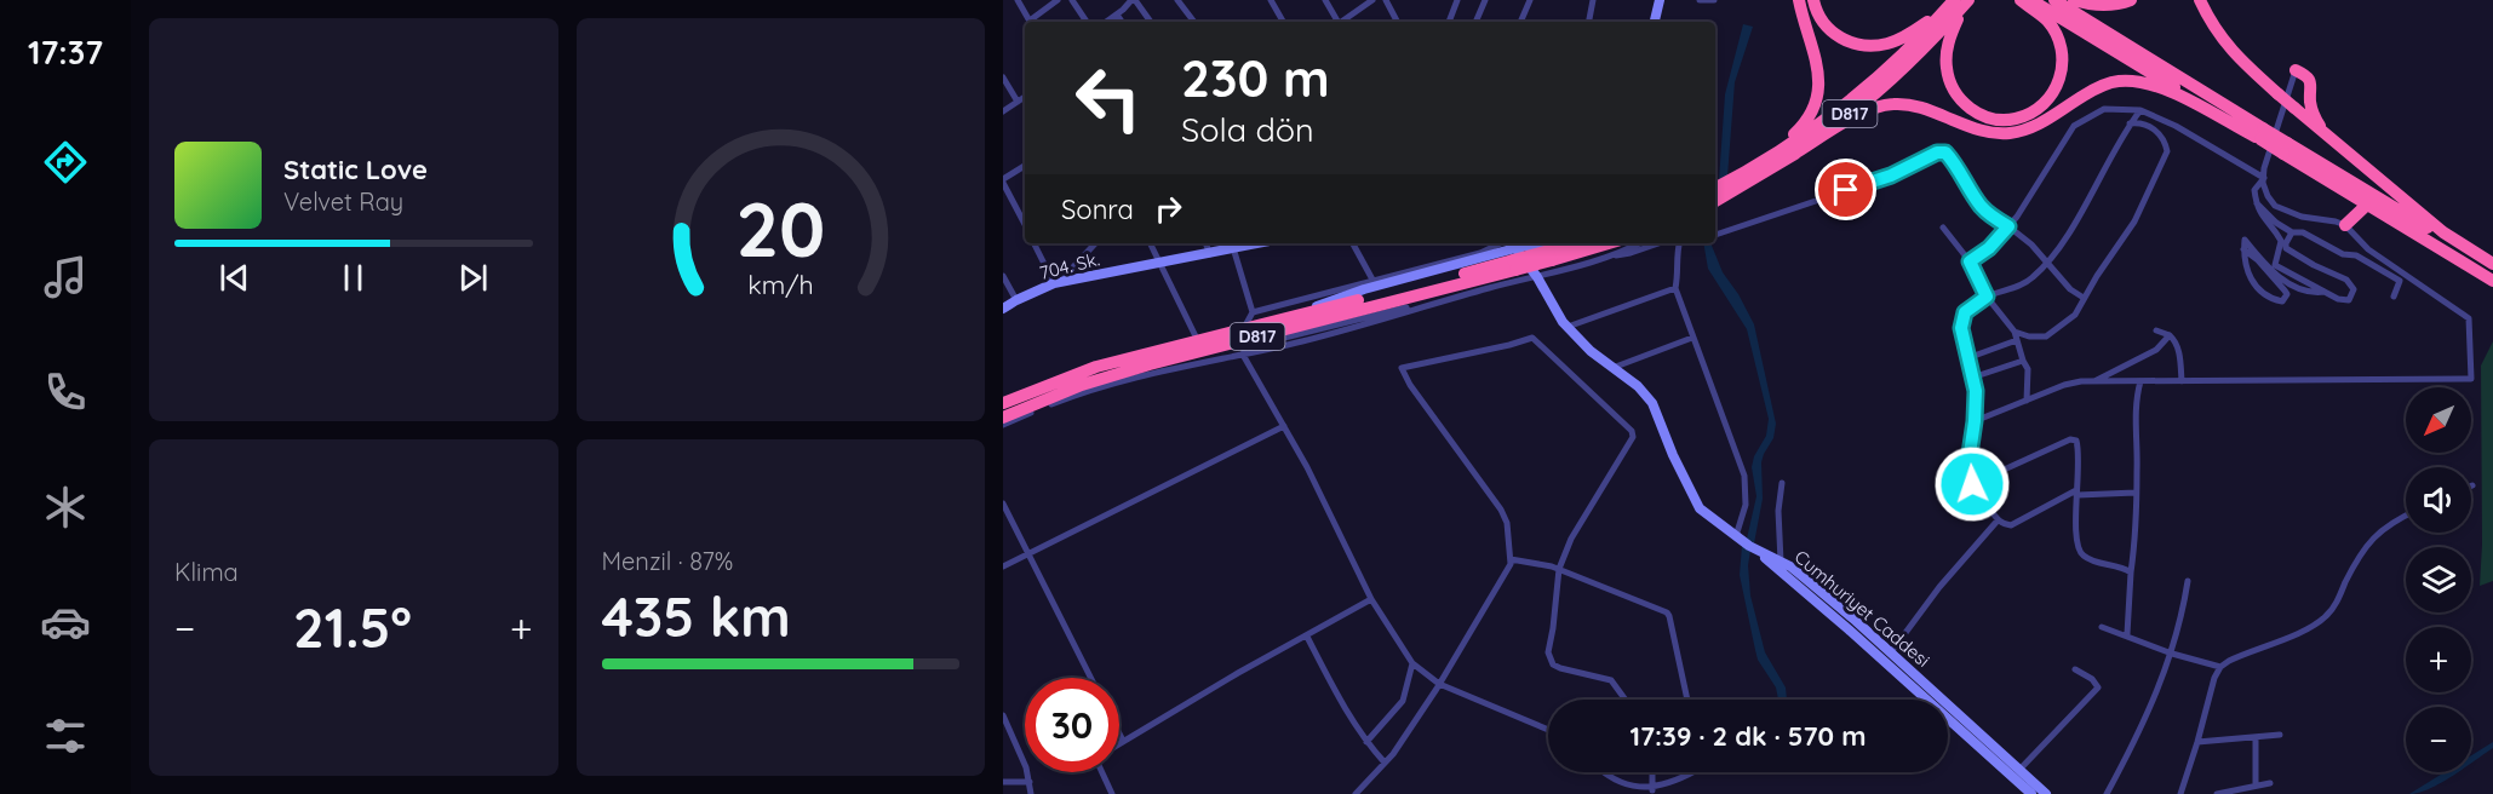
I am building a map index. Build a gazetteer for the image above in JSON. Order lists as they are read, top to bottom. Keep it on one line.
{"streets":{"highway":["D817"],"street":["704. Sk.","Cumhuriyet Caddesi"]},"crossings":[["D817","Cumhuriyet Caddesi"]],"north":"bottom left","page":{"tabs":"17:37","turn":["230 m","Sola dön"],"song":["Static Love","Velvet Ray"],"then":"Sonra","map_buttons":["+","−"],"tile":["Klima",["Menzil · 87%","435 km"]],"heat":["−","21.5°","+"],"limit":"30","trip":"17:39 · 2 dk · 570 m","gauge":["20","km/h"]}}
